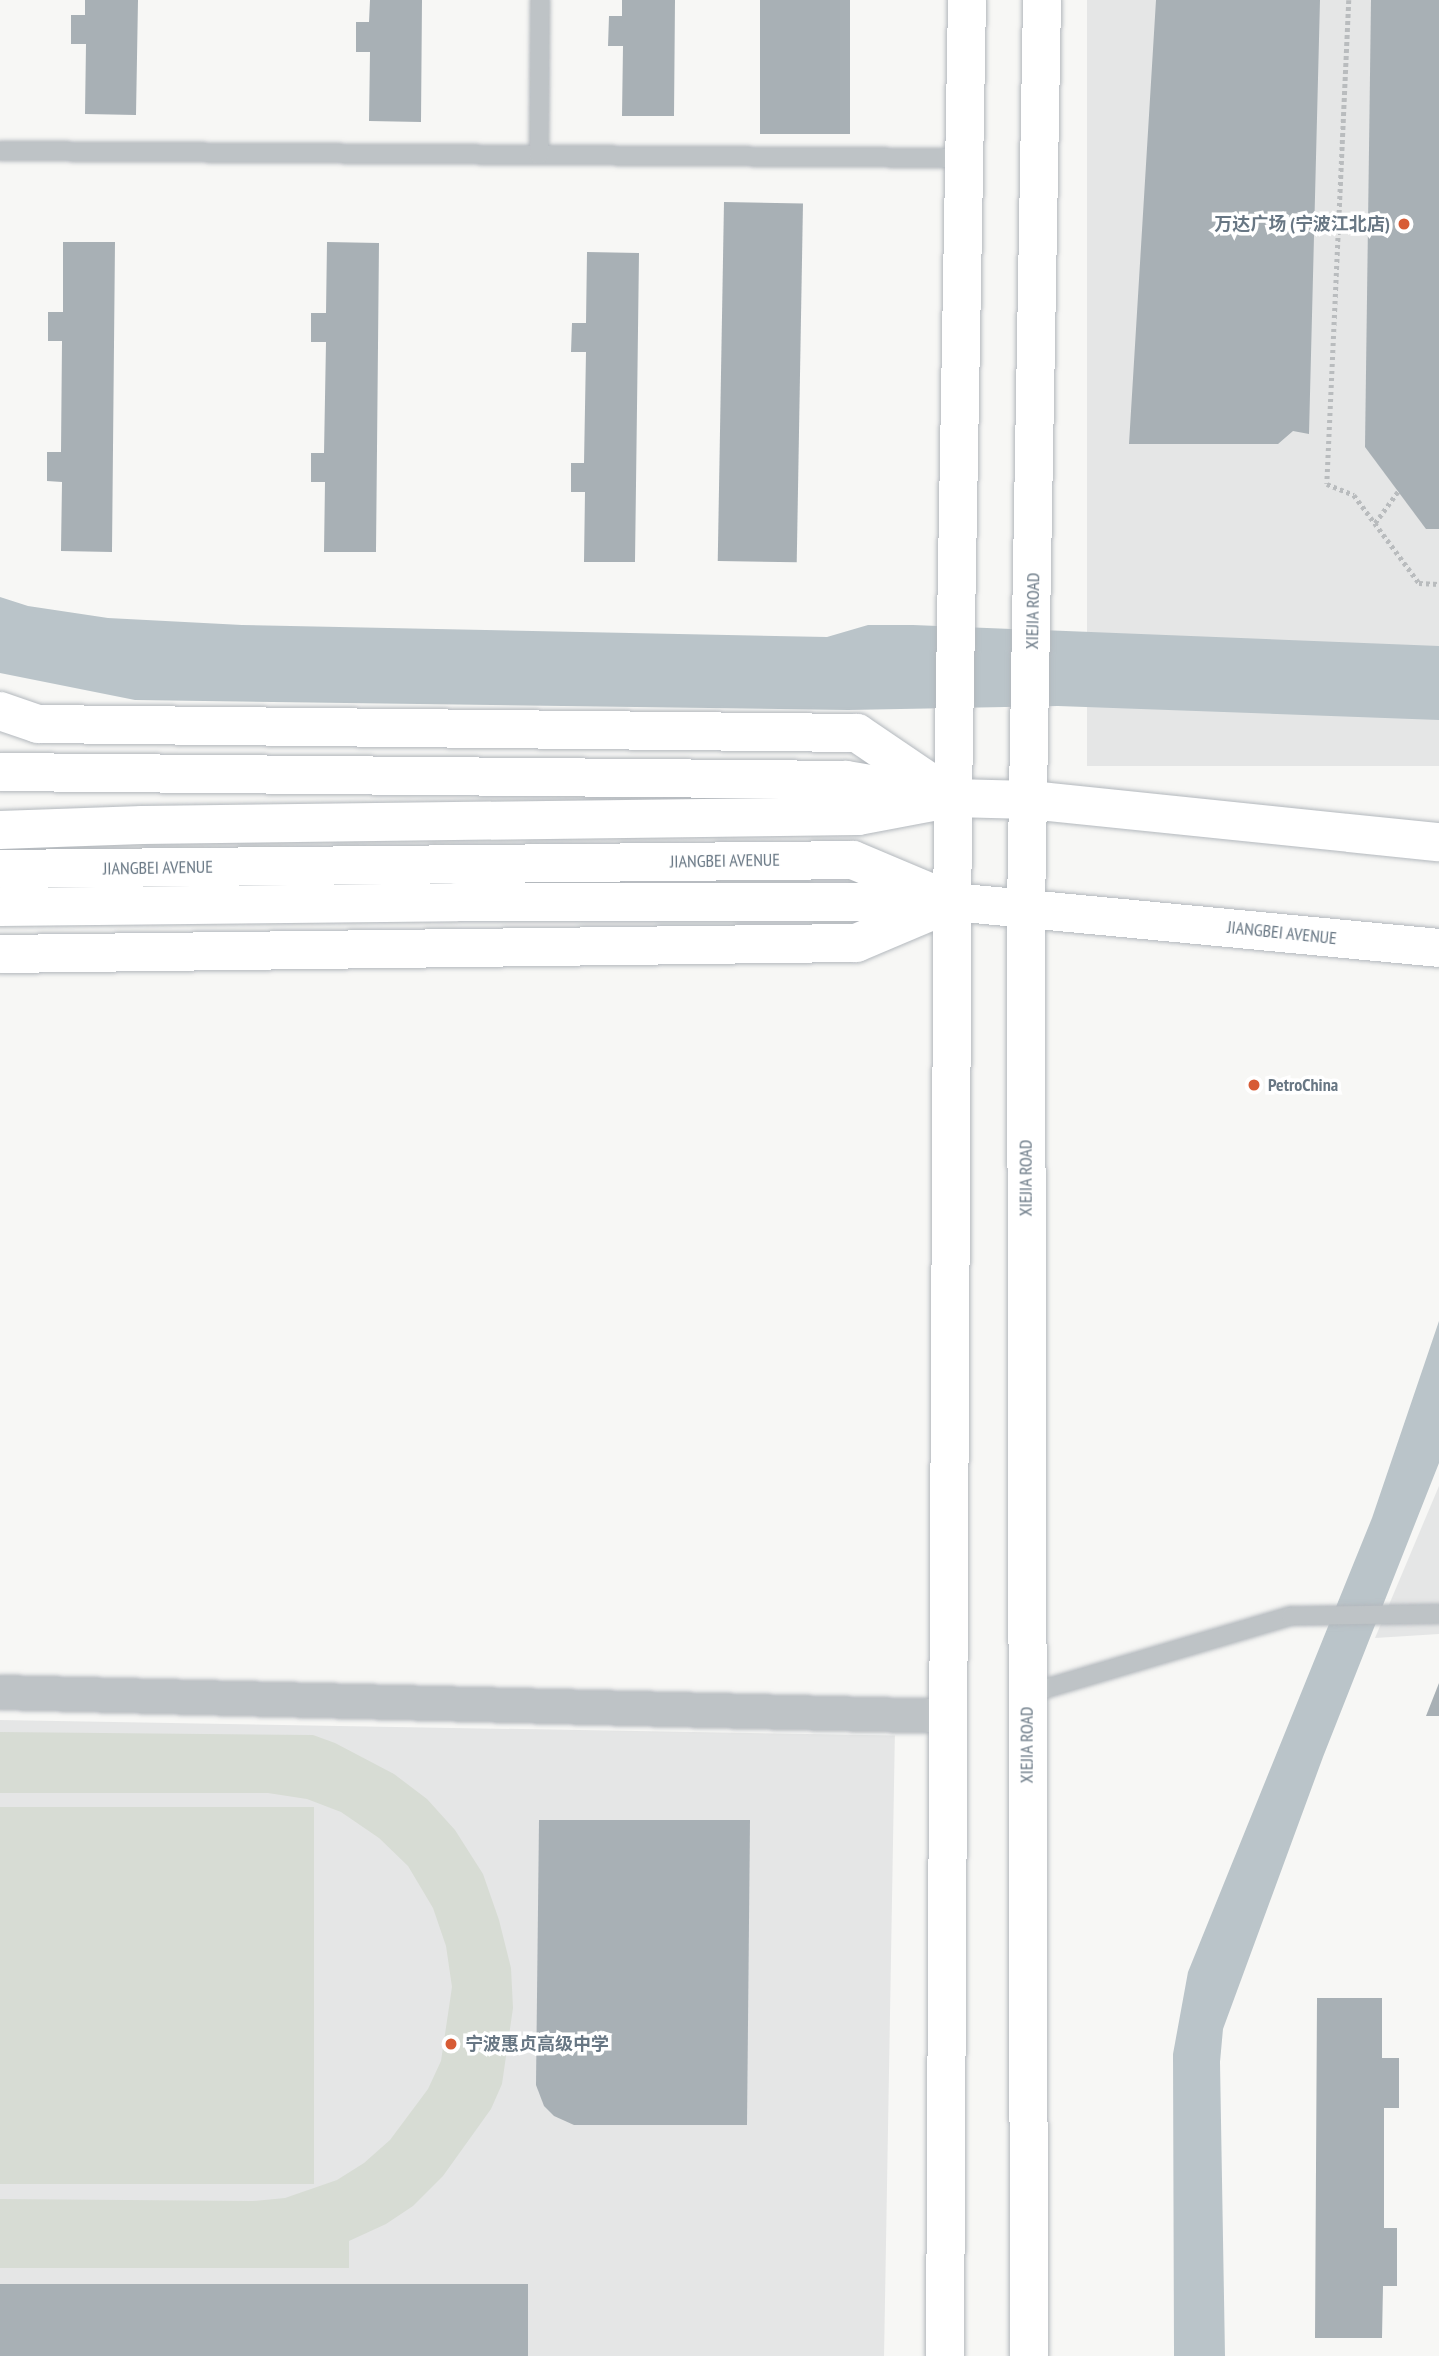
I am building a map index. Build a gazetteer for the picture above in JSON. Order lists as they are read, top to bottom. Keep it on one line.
{"streets":{"main road":["XIEJIA ROAD","JIANGBEI AVENUE"]},"crossings":[["XIEJIA ROAD","JIANGBEI AVENUE"]],"places":["万达广场 (宁波江北店)","PetroChina","宁波惠贞高级中学"]}
